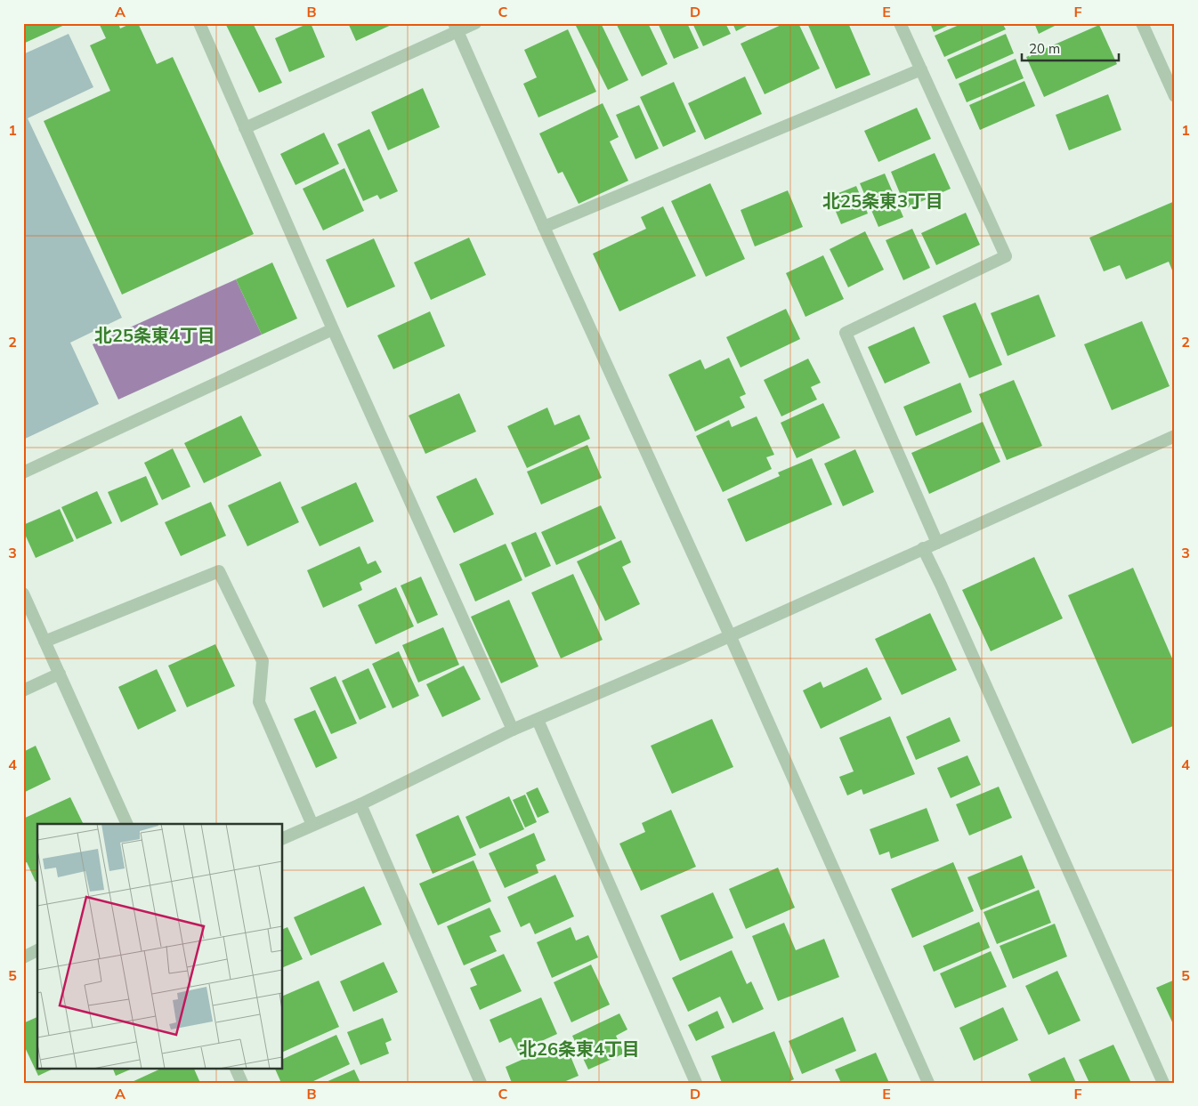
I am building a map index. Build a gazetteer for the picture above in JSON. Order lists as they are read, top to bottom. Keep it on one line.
{"districts":["北25条東3丁目","北25条東4丁目","北26条東4丁目"],"scale_bar":"20 m","grid":{"columns":["A","B","C","D","E","F"],"rows":["1","2","3","4","5"]}}
